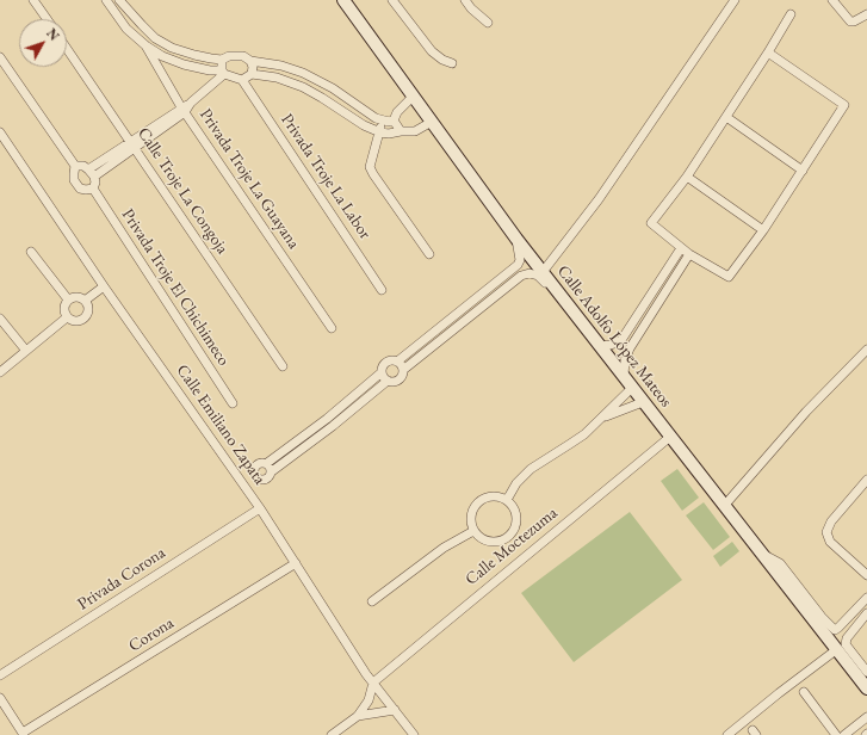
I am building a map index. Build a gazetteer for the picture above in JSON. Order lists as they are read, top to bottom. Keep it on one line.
{"streets":{"street":["Privada Troje La Labor","Privada Troje La Guayana","Calle Troje La Congoja","Privada Troje El Chichimeco","Calle Adolfo López Mateos","Calle Emiliano Zapata","Calle Moctezuma","Privada Corona","Corona"]},"crossings":[["Calle Adolfo López Mateos","Calle Moctezuma"],["Calle Emiliano Zapata","Calle Moctezuma"],["Calle Emiliano Zapata","Privada Corona"],["Calle Emiliano Zapata","Corona"]],"north":"top right"}
